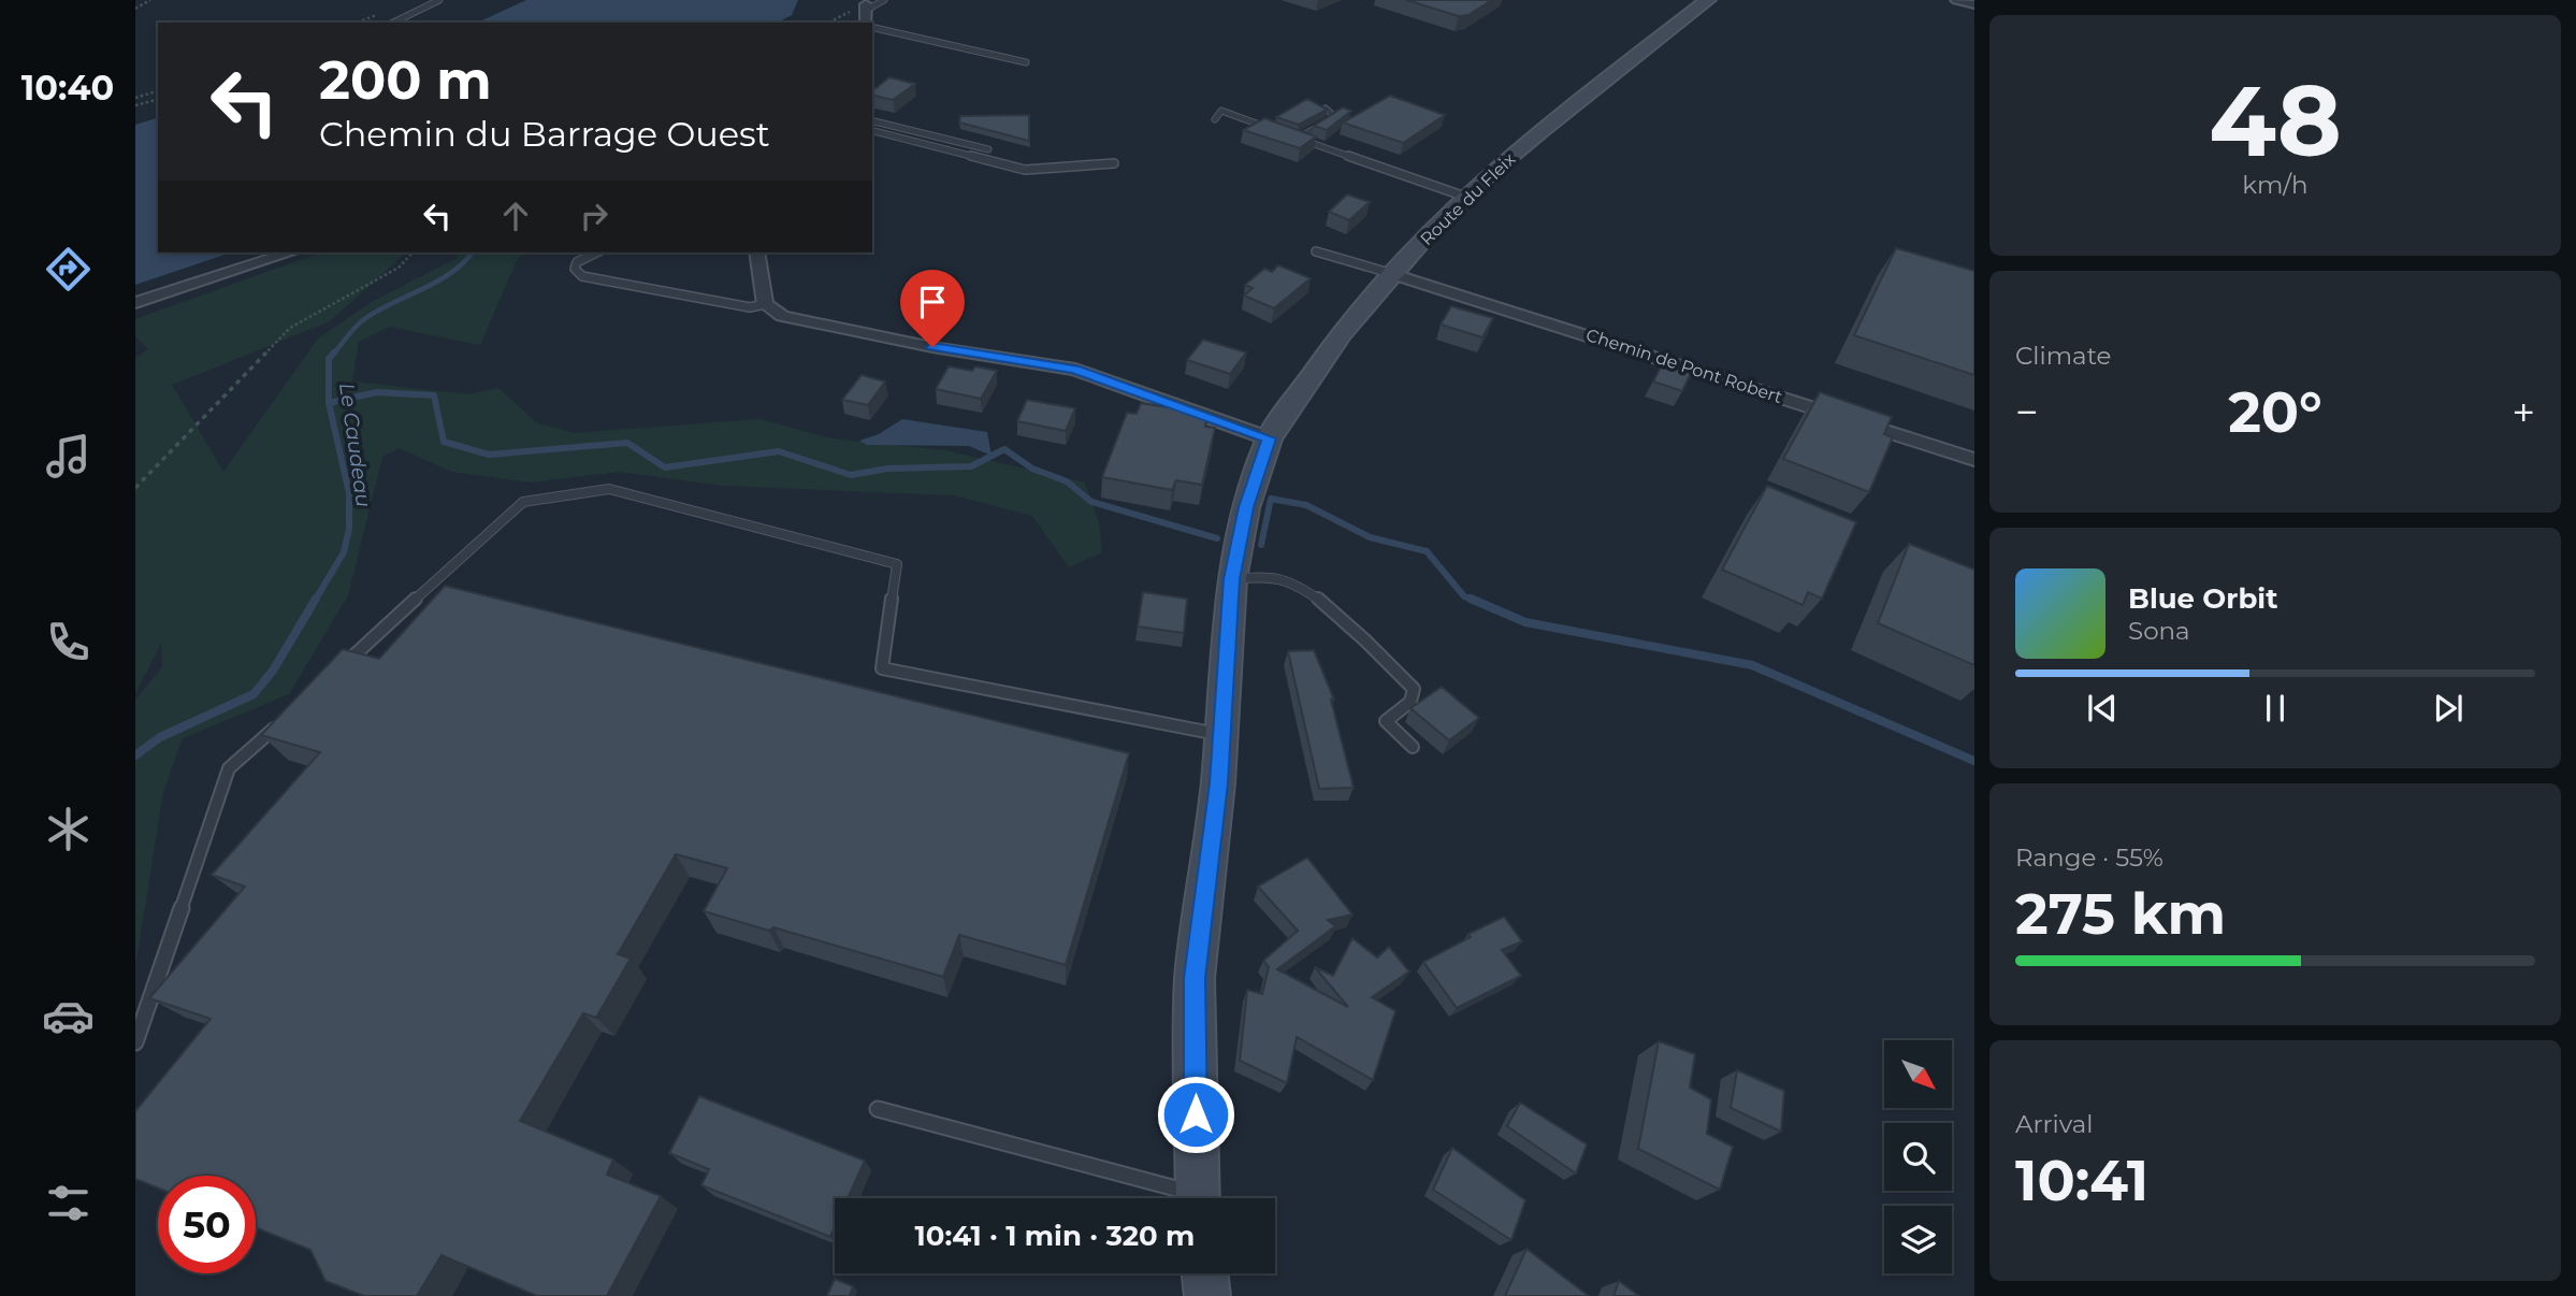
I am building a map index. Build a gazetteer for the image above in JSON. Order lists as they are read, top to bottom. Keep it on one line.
{"streets":{"main road":["Route du Fleix"],"street":["Chemin de Pont Robert"]},"crossings":[["Route du Fleix","Chemin de Pont Robert"]],"water":["Le Caudeau"],"north":"bottom right","page":{"tabs":"10:40","tile":[["48","km/h"],"Climate",["Range · 55%","275 km"],["Arrival","10:41"]],"turn":["200 m","Chemin du Barrage Ouest"],"heat":["−","20°","+"],"song":["Blue Orbit","Sona"],"limit":"50","trip":"10:41 · 1 min · 320 m"}}
